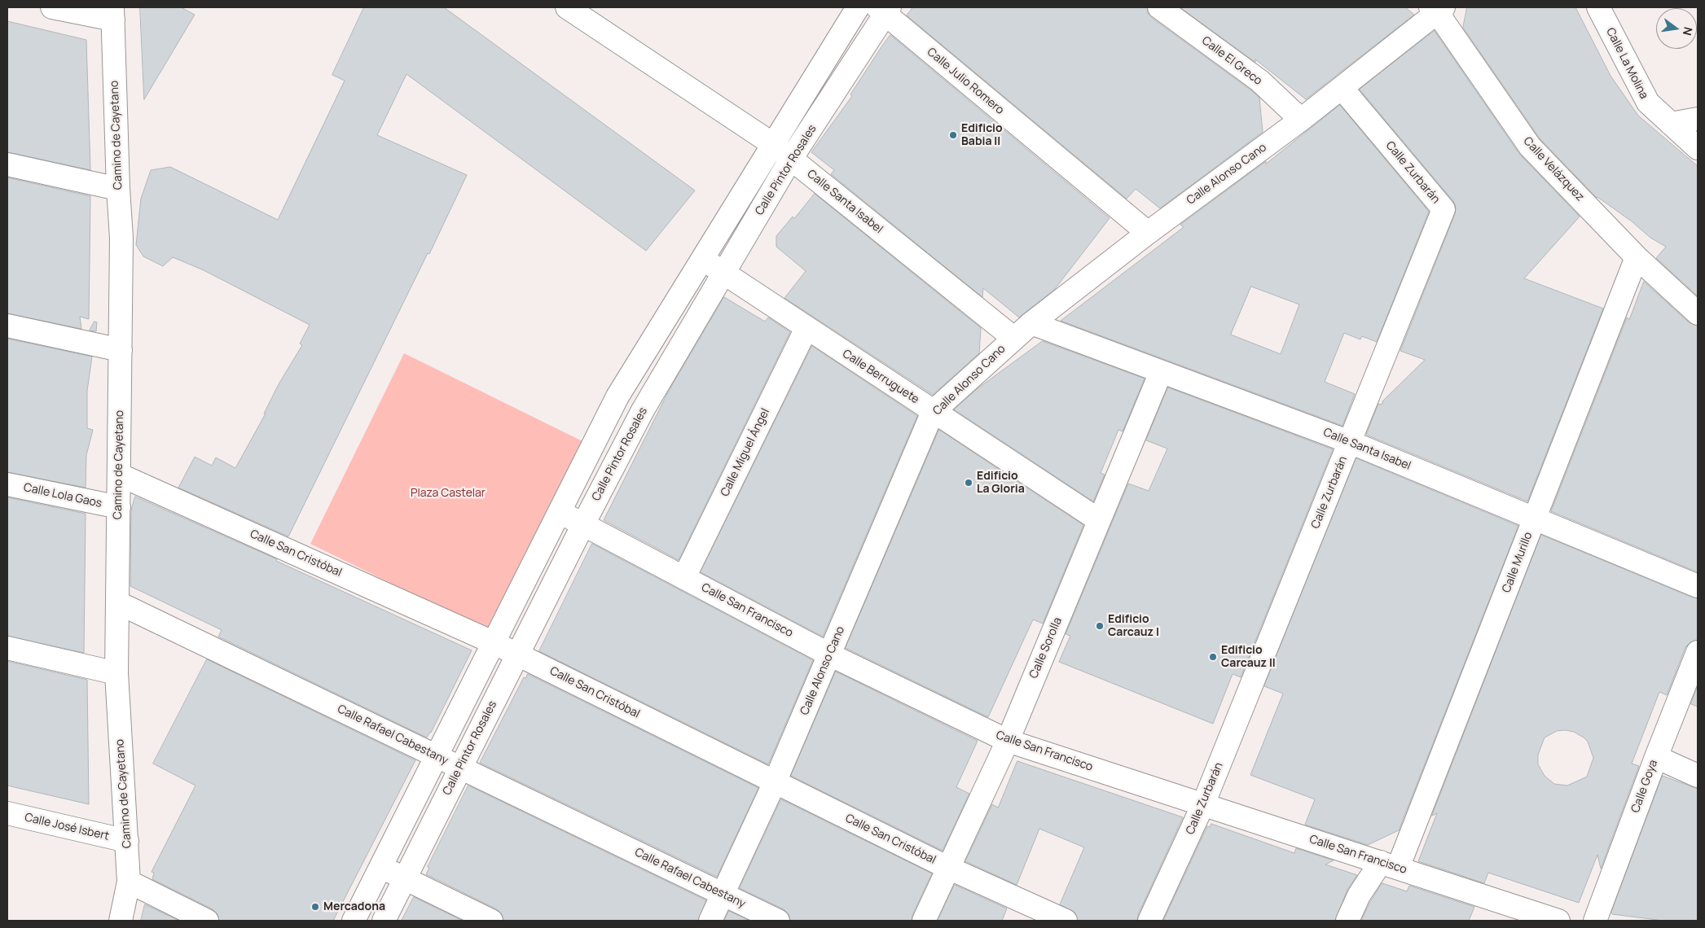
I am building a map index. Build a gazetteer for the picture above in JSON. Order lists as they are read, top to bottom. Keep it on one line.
{"streets":{"street":["Calle El Greco","Calle La Molina","Calle Julio Romero","Camino de Cayetano","Calle Velázquez","Calle Pintor Rosales","Calle Zurbarán","Calle Alonso Cano","Calle Santa Isabel","Calle Berruguete","Calle Miguel Ángel","Calle Lola Gaos","Calle San Cristóbal","Calle Murillo","Calle San Francisco","Calle Sorolla","Calle Rafael Cabestany","Calle Goya","Calle José Isbert"]},"crossings":[["Calle El Greco","Calle Alonso Cano"],["Calle Julio Romero","Calle Pintor Rosales"],["Calle Julio Romero","Calle Alonso Cano"],["Camino de Cayetano","Calle Lola Gaos"],["Camino de Cayetano","Calle San Cristóbal"],["Camino de Cayetano","Calle Rafael Cabestany"],["Camino de Cayetano","Calle José Isbert"],["Calle Velázquez","Calle Alonso Cano"],["Calle Velázquez","Calle Murillo"],["Calle Pintor Rosales","Calle Santa Isabel"],["Calle Pintor Rosales","Calle Berruguete"],["Calle Pintor Rosales","Calle San Cristóbal"],["Calle Pintor Rosales","Calle San Francisco"],["Calle Pintor Rosales","Calle Rafael Cabestany"],["Calle Zurbarán","Calle Alonso Cano"],["Calle Zurbarán","Calle Santa Isabel"],["Calle Zurbarán","Calle San Francisco"],["Calle Alonso Cano","Calle Santa Isabel"],["Calle Alonso Cano","Calle Berruguete"],["Calle Alonso Cano","Calle San Cristóbal"],["Calle Alonso Cano","Calle San Francisco"],["Calle Alonso Cano","Calle Rafael Cabestany"],["Calle Santa Isabel","Calle Murillo"],["Calle Santa Isabel","Calle Sorolla"],["Calle Berruguete","Calle Miguel Ángel"],["Calle Berruguete","Calle Sorolla"],["Calle Miguel Ángel","Calle San Francisco"],["Calle San Cristóbal","Calle Sorolla"],["Calle Murillo","Calle San Francisco"],["Calle San Francisco","Calle Sorolla"]],"parks":["Plaza Castelar"],"places":["Edificio Babia II","Edificio La Gloria","Edificio Carcauz I","Edificio Carcauz II","Mercadona"],"north":"right"}
